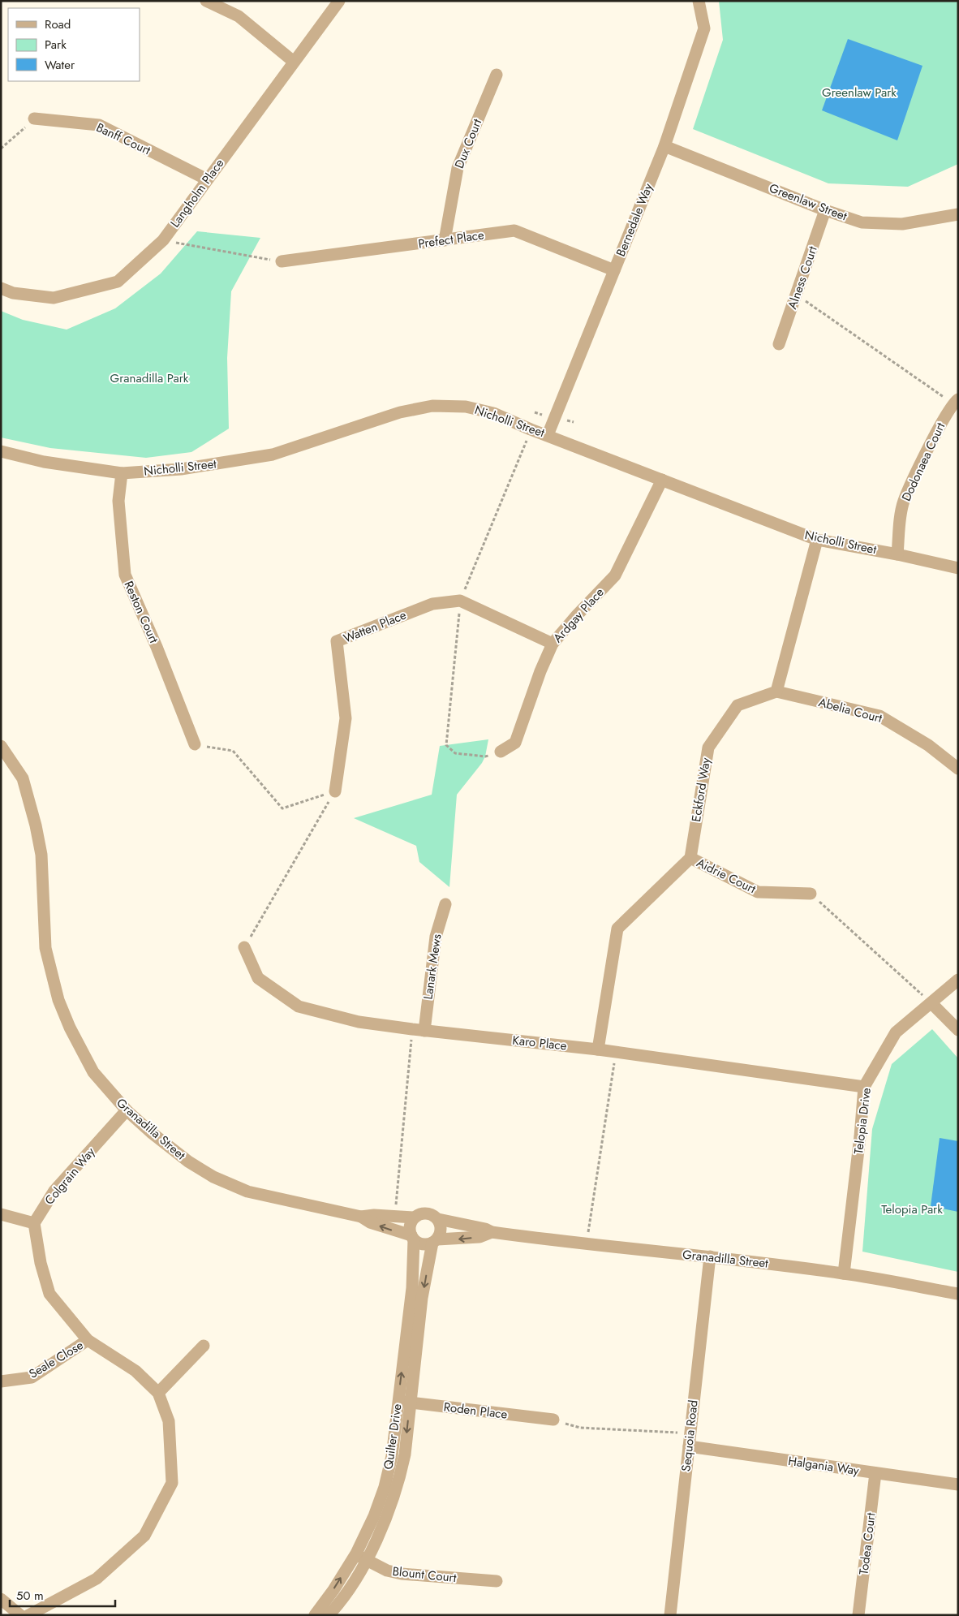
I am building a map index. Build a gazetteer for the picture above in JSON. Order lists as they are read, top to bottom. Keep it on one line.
{"streets":{"street":["Banff Court","Dux Court","Langholm Place","Greenlaw Street","Bernedale Way","Prefect Place","Alness Court","Nicholli Street","Dodonaea Court","Reston Court","Ardgay Place","Watten Place","Abelia Court","Eckford Way","Aidrie Court","Lanark Mews","Karo Place","Telopia Drive","Granadilla Street","Colgrain Way","Seale Close","Roden Place","Sequoia Road","Quilter Drive","Halgania Way","Todea Court","Blount Court"]},"crossings":[["Banff Court","Langholm Place"],["Dux Court","Prefect Place"],["Greenlaw Street","Bernedale Way"],["Greenlaw Street","Alness Court"],["Bernedale Way","Prefect Place"],["Bernedale Way","Nicholli Street"],["Nicholli Street","Dodonaea Court"],["Nicholli Street","Reston Court"],["Nicholli Street","Ardgay Place"],["Abelia Court","Eckford Way"],["Eckford Way","Aidrie Court"],["Lanark Mews","Karo Place"],["Karo Place","Telopia Drive"],["Telopia Drive","Granadilla Street"],["Granadilla Street","Colgrain Way"],["Granadilla Street","Sequoia Road"],["Granadilla Street","Quilter Drive"],["Roden Place","Quilter Drive"],["Sequoia Road","Halgania Way"],["Quilter Drive","Blount Court"],["Halgania Way","Todea Court"]],"parks":["Greenlaw Park","Granadilla Park","Telopia Park"],"legend":["Road","Park","Water"],"scale_bar":"50 m"}
